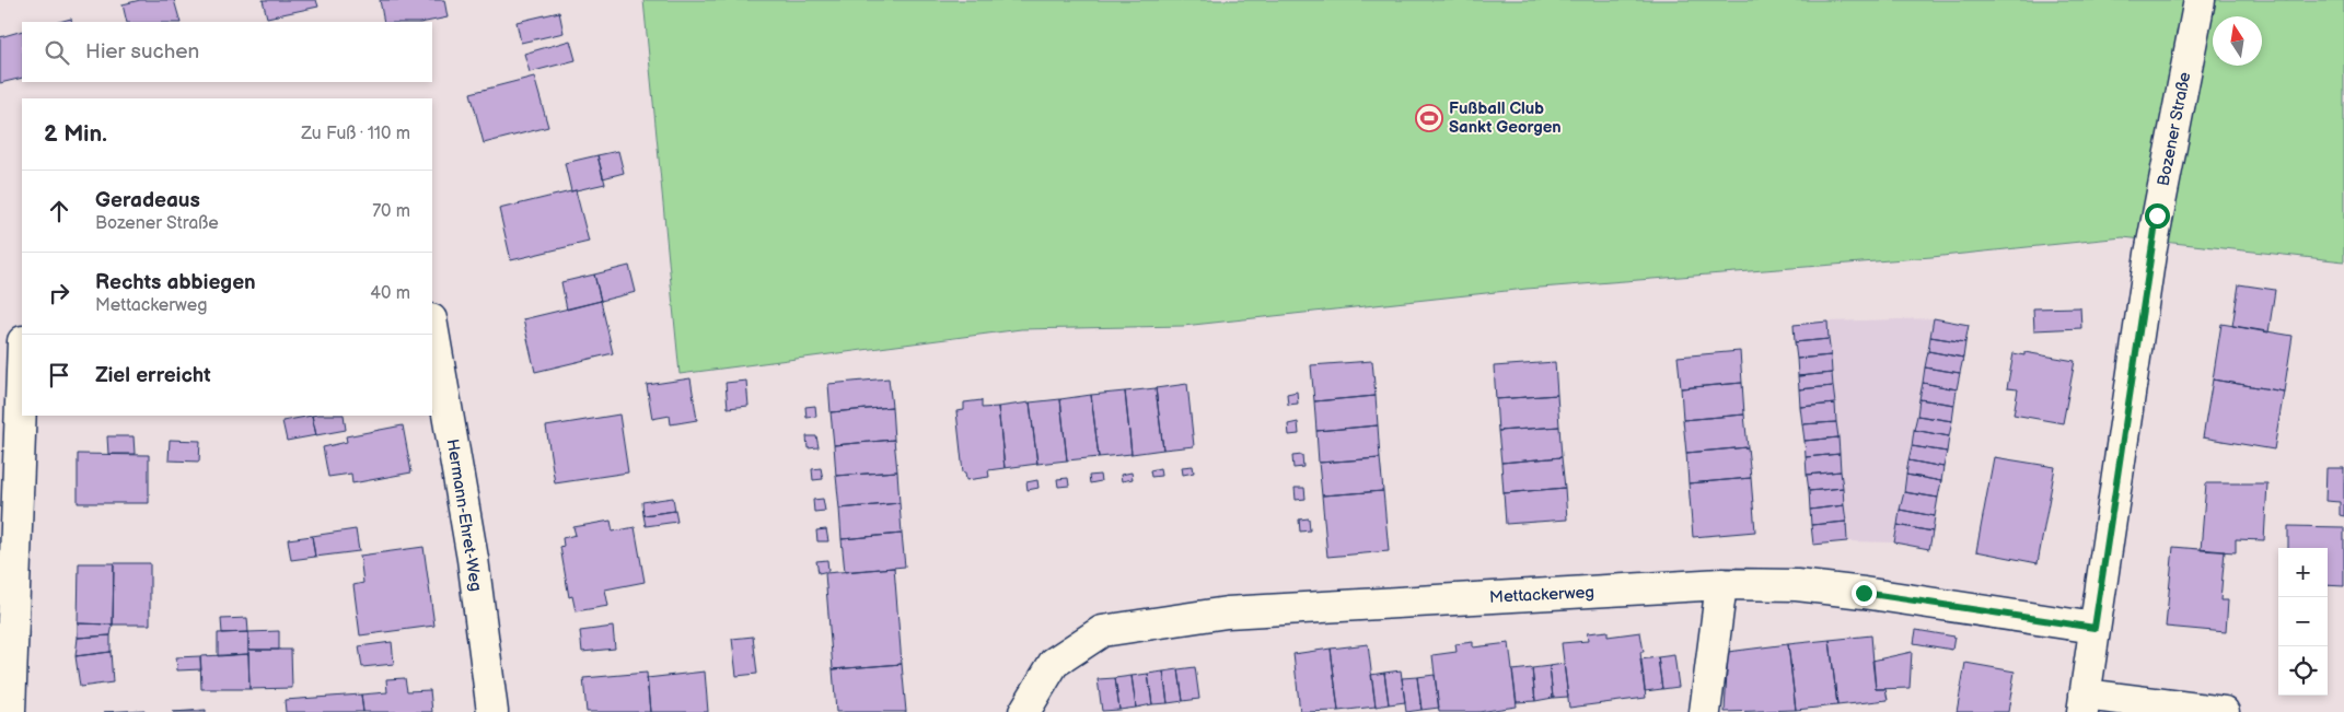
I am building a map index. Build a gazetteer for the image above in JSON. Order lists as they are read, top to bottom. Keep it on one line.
{"streets":{"street":["Bozener Straße","Hermann-Ehret-Weg","Mettackerweg"]},"crossings":[["Bozener Straße","Mettackerweg"]],"places":{"sports":["Fußball Club Sankt Georgen"]},"north":"top","page":{"search":"Hier suchen","heading":["2 Min.","Zu Fuß · 110 m"],"list":[["Geradeaus","Bozener Straße","70 m"],["Rechts abbiegen","Mettackerweg","40 m"],"Ziel erreicht"],"map_buttons":["+","−"]}}
